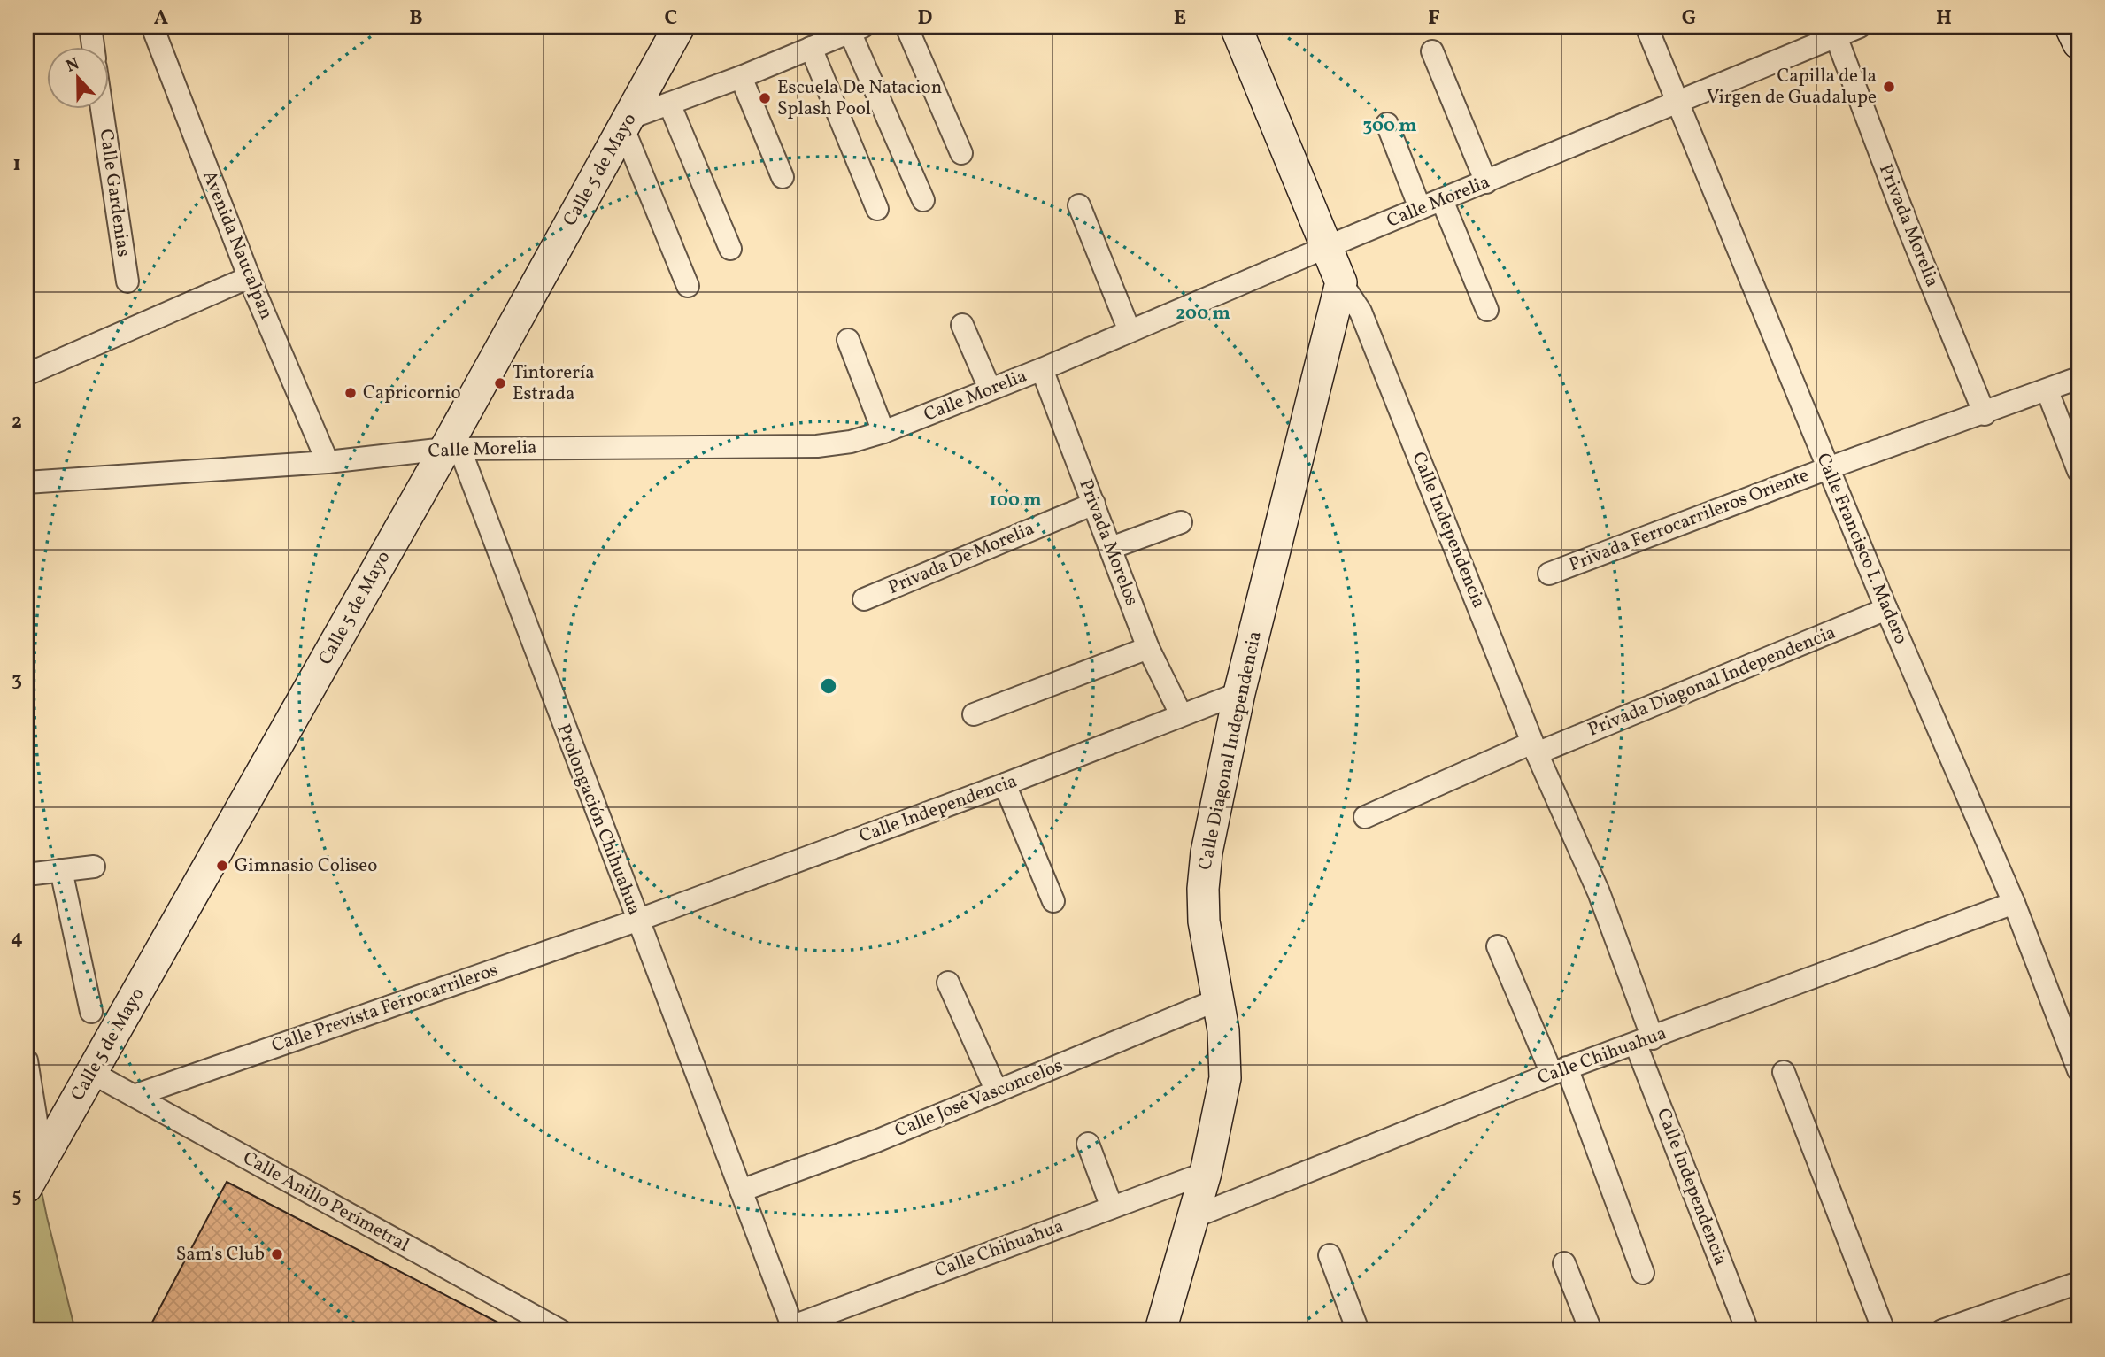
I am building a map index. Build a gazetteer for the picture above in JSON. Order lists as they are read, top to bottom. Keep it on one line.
{"streets":{"main road":["Calle 5 de Mayo","Calle Independencia","Calle Diagonal Independencia"],"street":["Calle Gardenias","Calle Morelia","Privada Morelia","Avenida Naucalpan","Privada Ferrocarrileros Oriente","Privada Morelos","Calle Francisco I. Madero","Privada De Morelia","Privada Diagonal Independencia","Prolongación Chihuahua","Calle Prevista Ferrocarrileros","Calle Chihuahua","Calle José Vasconcelos","Calle Anillo Perimetral"]},"crossings":[["Calle 5 de Mayo","Calle Morelia"],["Calle 5 de Mayo","Prolongación Chihuahua"],["Calle 5 de Mayo","Calle Anillo Perimetral"],["Calle Morelia","Privada Morelia"],["Calle Morelia","Avenida Naucalpan"],["Calle Morelia","Calle Independencia"],["Calle Morelia","Privada Morelos"],["Calle Morelia","Calle Francisco I. Madero"],["Calle Morelia","Prolongación Chihuahua"],["Privada Morelia","Privada Ferrocarrileros Oriente"],["Privada Ferrocarrileros Oriente","Calle Francisco I. Madero"],["Calle Independencia","Privada Morelos"],["Calle Independencia","Privada Diagonal Independencia"],["Calle Independencia","Calle Diagonal Independencia"],["Calle Independencia","Prolongación Chihuahua"],["Calle Independencia","Calle Prevista Ferrocarrileros"],["Calle Independencia","Calle Chihuahua"],["Privada Morelos","Privada De Morelia"],["Calle Francisco I. Madero","Privada Diagonal Independencia"],["Calle Francisco I. Madero","Calle Chihuahua"],["Calle Diagonal Independencia","Calle Chihuahua"],["Calle Diagonal Independencia","Calle José Vasconcelos"],["Prolongación Chihuahua","Calle Prevista Ferrocarrileros"],["Prolongación Chihuahua","Calle José Vasconcelos"],["Calle Prevista Ferrocarrileros","Calle Anillo Perimetral"]],"places":["Capilla de la Virgen de Guadalupe","Escuela De Natacion Splash Pool","Tintorería Estrada","Capricornio","Gimnasio Coliseo","Sam's Club"],"north":"top","grid":{"columns":["A","B","C","D","E","F","G","H"],"rows":["1","2","3","4","5"]},"rings":["300 m","200 m","100 m"]}
